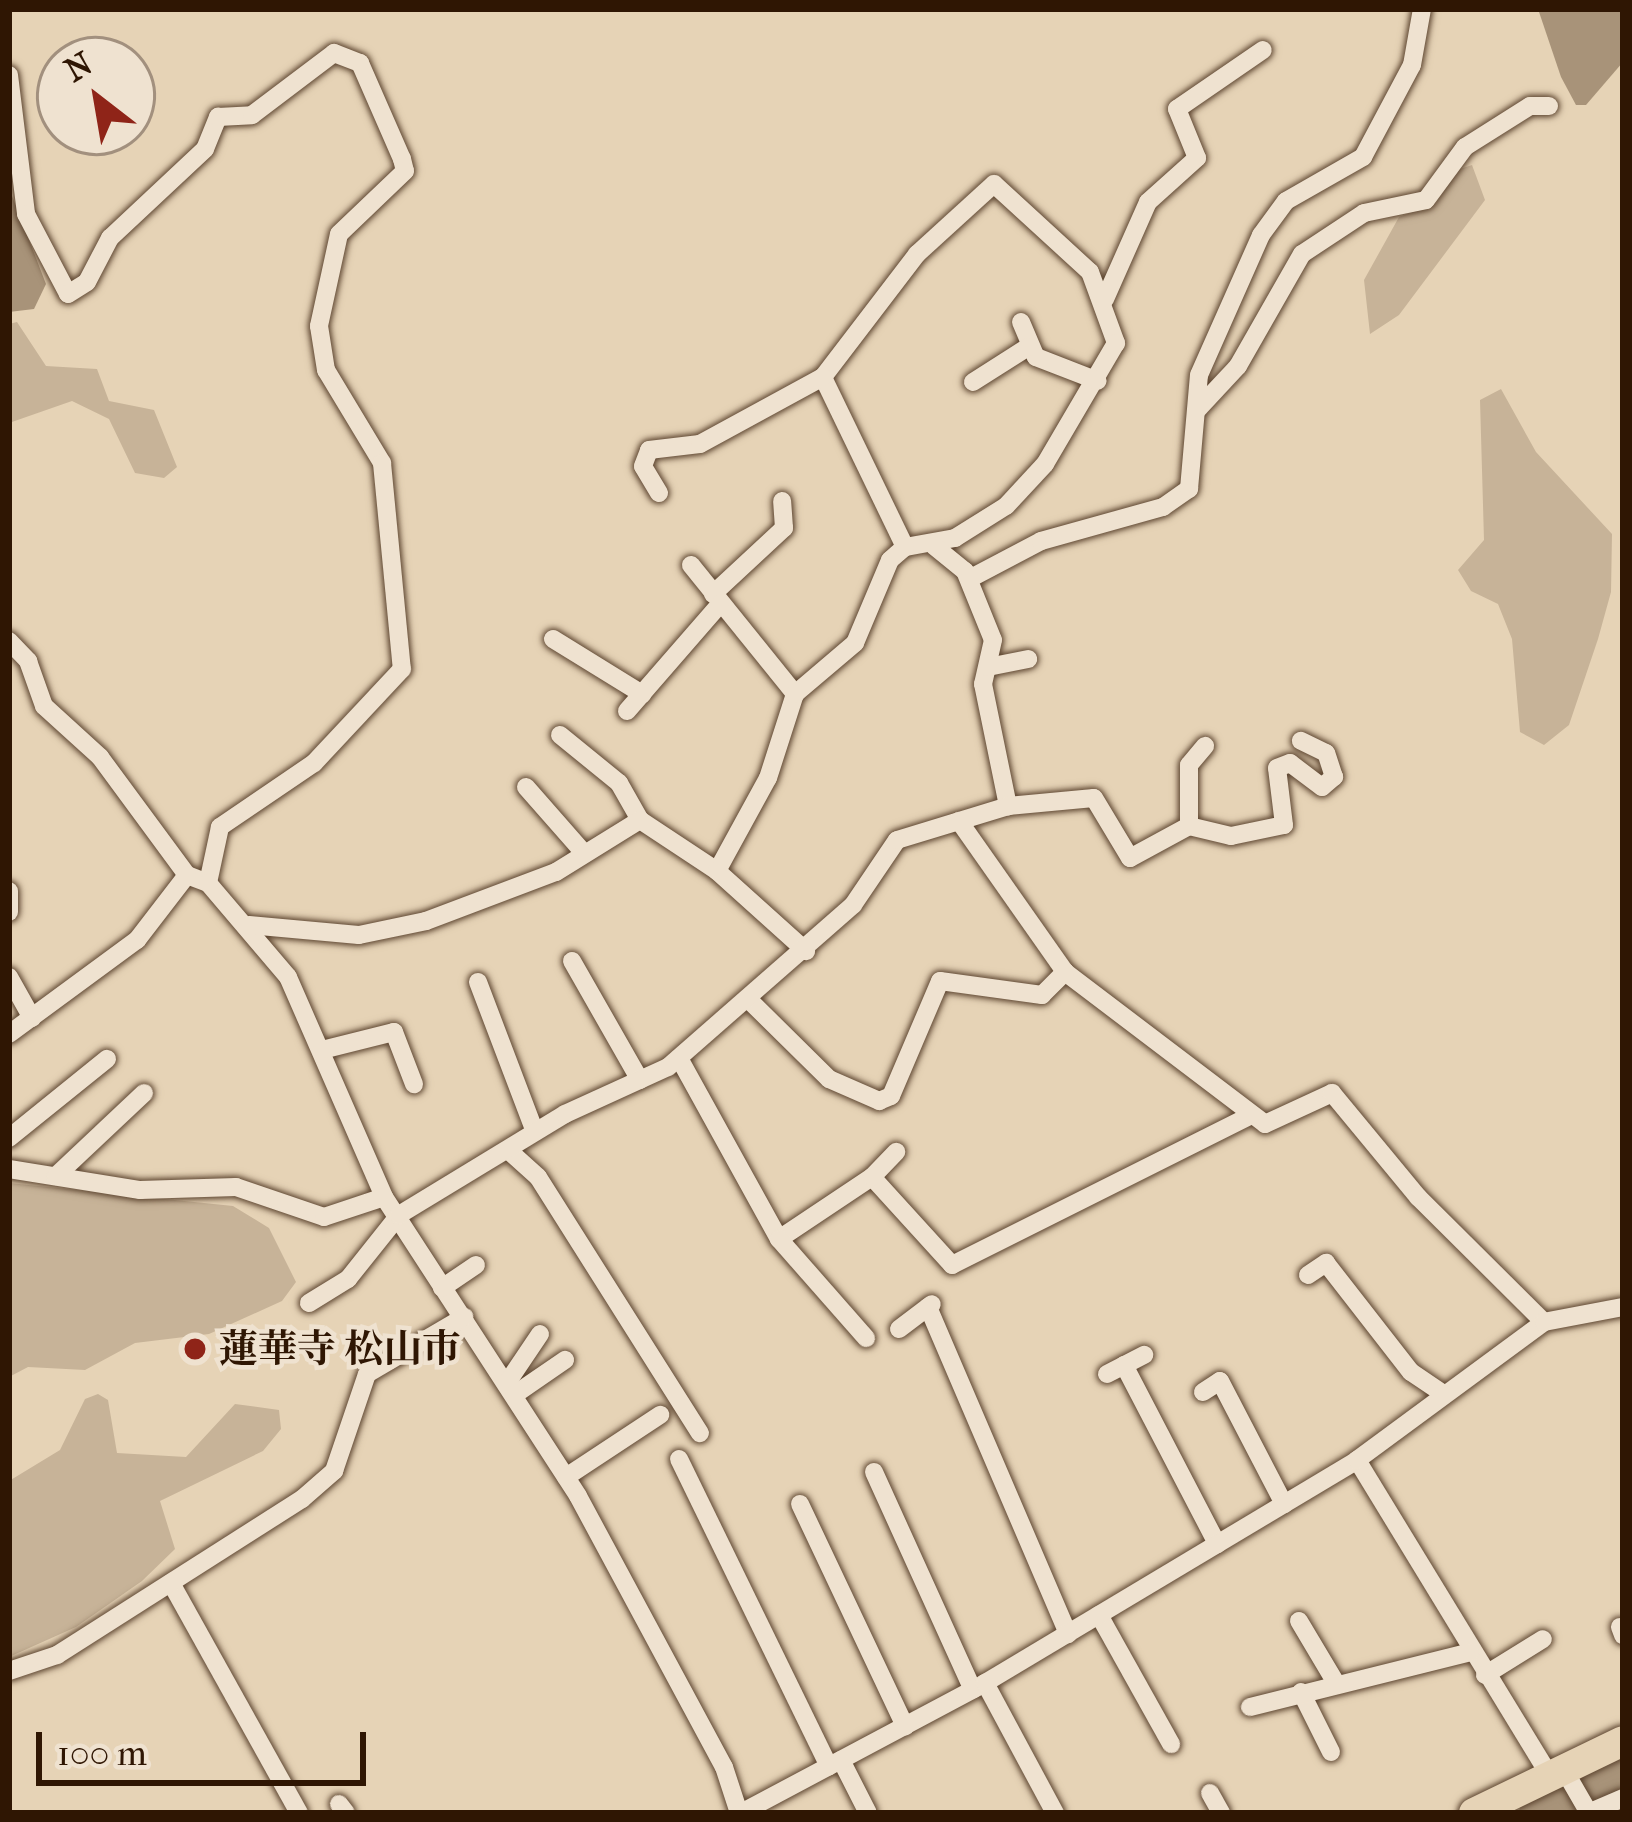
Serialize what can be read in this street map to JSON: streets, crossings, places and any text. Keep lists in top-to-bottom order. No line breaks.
{"places":["蓮華寺 松山市"],"scale_bar":"100 m","north":"top left"}
